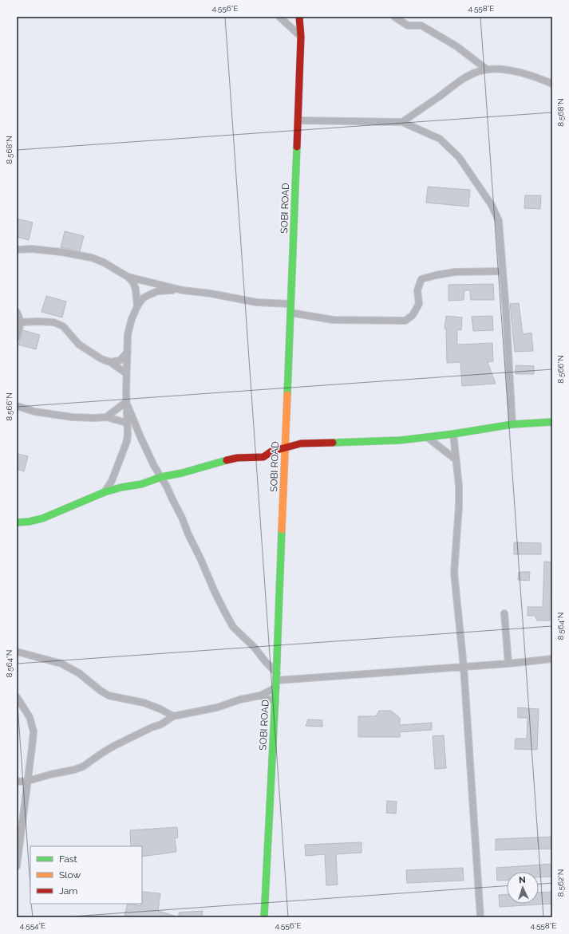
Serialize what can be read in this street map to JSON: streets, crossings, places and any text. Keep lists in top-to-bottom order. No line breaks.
{"streets":{"main road":["SOBI ROAD"]},"legend":["Fast","Slow","Jam"],"north":"top","coordinates":["4.556°E","4.558°E","8.568°N","8.566°N","8.564°N","8.562°N","4.554°E"]}
